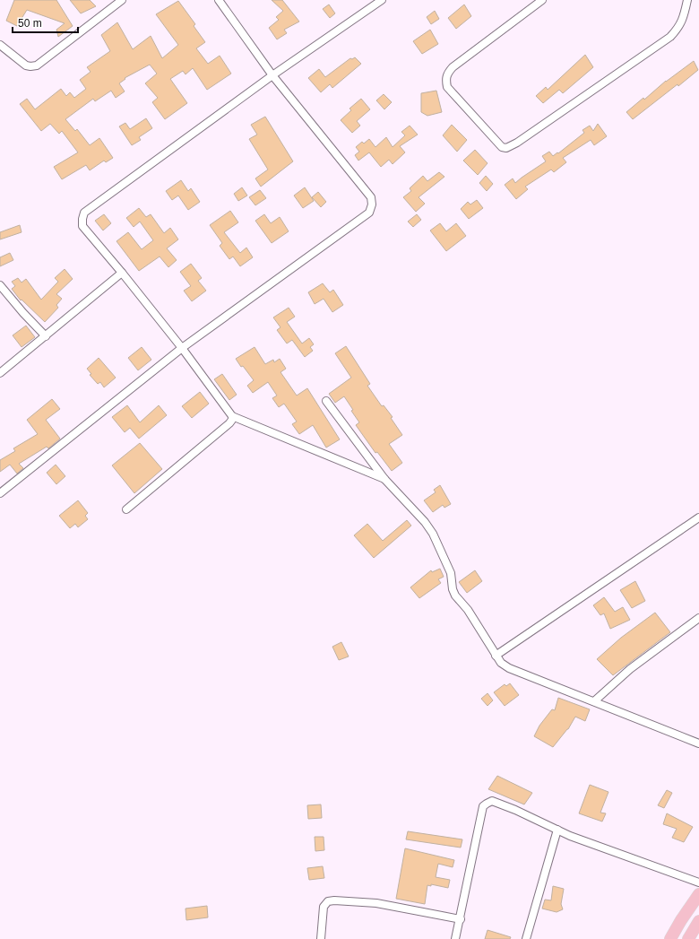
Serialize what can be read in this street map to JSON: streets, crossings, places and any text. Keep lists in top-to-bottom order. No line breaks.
{"scale_bar":"50 m"}
